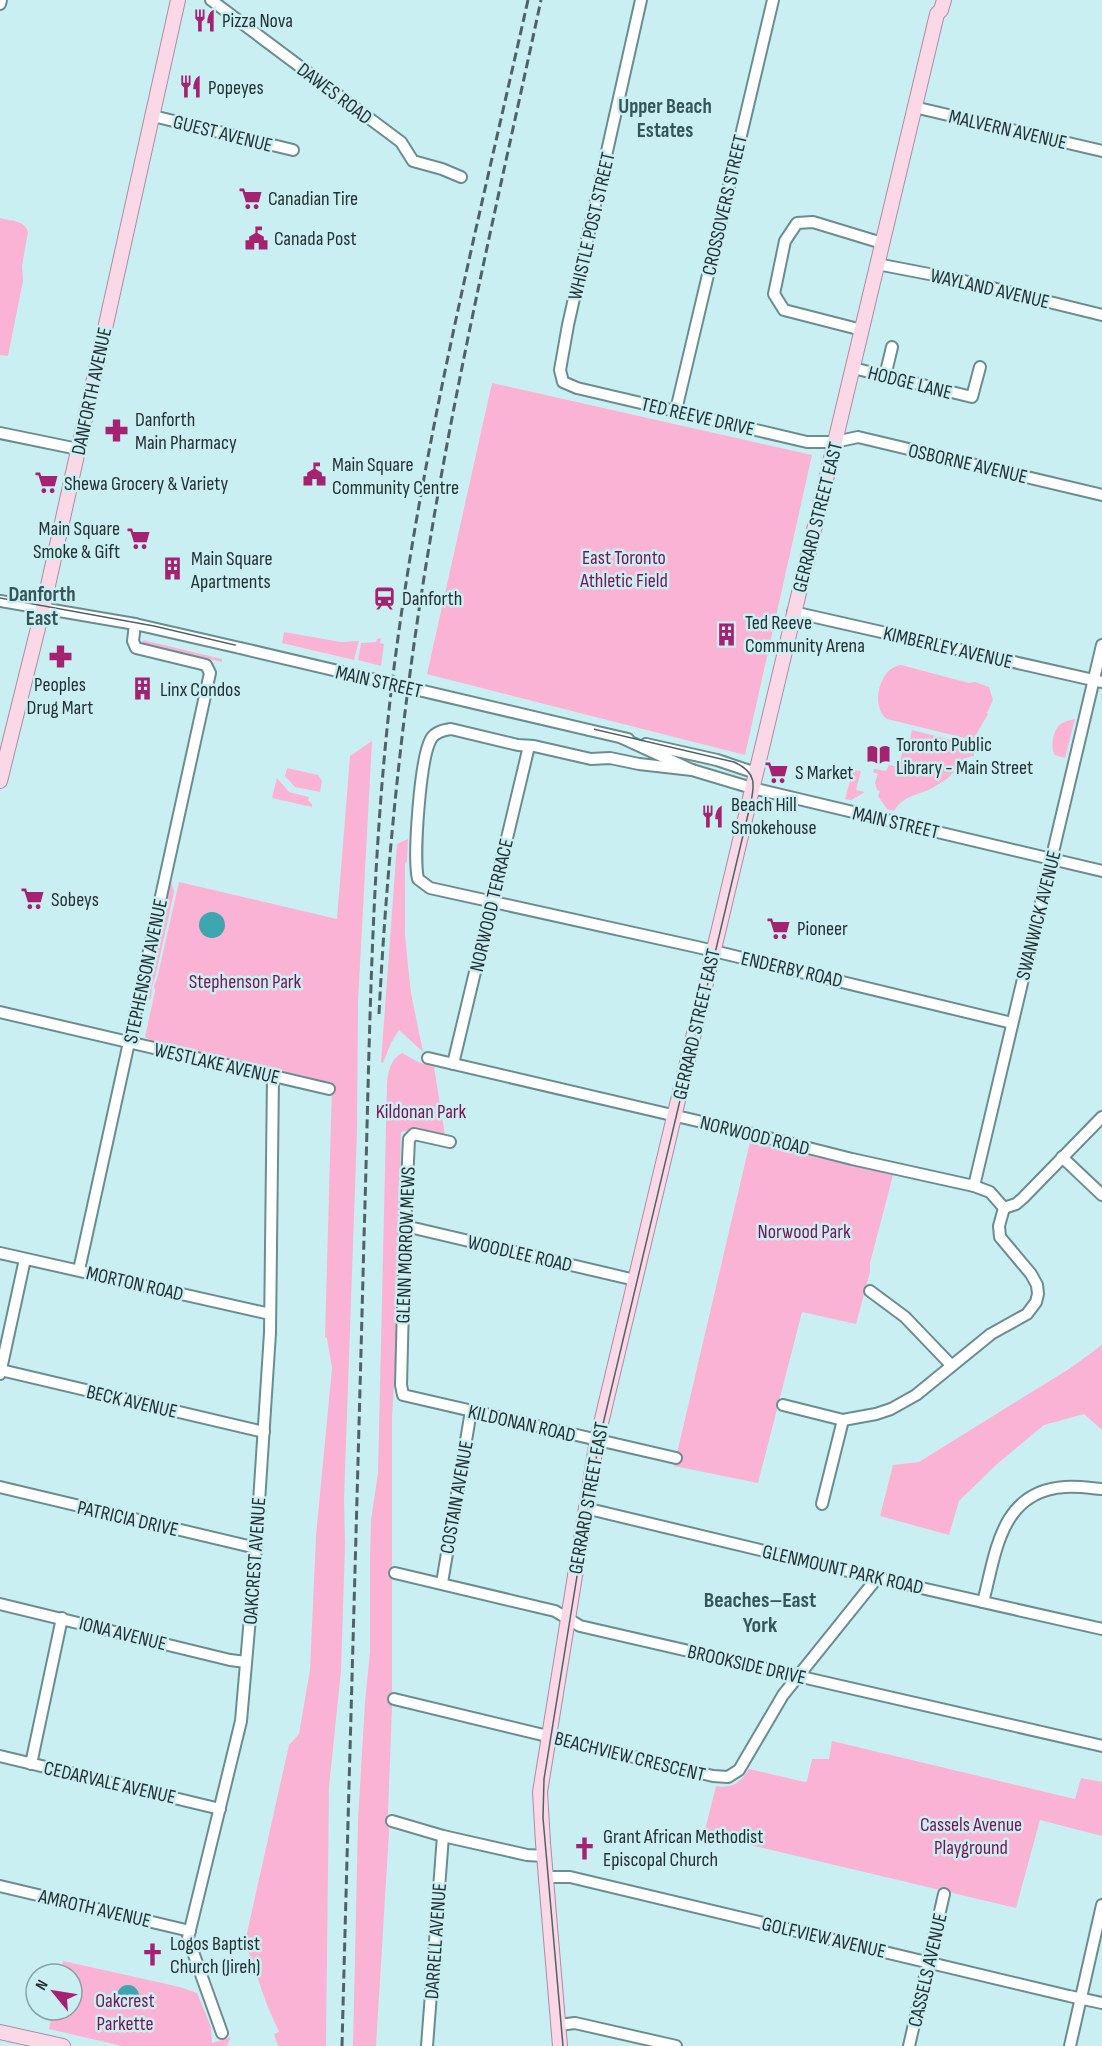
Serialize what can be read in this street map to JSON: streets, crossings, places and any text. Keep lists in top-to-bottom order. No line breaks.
{"streets":{"main road":["DANFORTH AVENUE","GERRARD STREET EAST"],"street":["DAWES ROAD","MALVERN AVENUE","GUEST AVENUE","CROSSOVERS STREET","WHISTLE POST STREET","WAYLAND AVENUE","HODGE LANE","TED REEVE DRIVE","OSBORNE AVENUE","KIMBERLEY AVENUE","MAIN STREET","NORWOOD TERRACE","SWANWICK AVENUE","ENDERBY ROAD","STEPHENSON AVENUE","WESTLAKE AVENUE","NORWOOD ROAD","GLENN MORROW MEWS","WOODLEE ROAD","MORTON ROAD","BECK AVENUE","KILDONAN ROAD","COSTAIN AVENUE","PATRICIA DRIVE","OAKCREST AVENUE","GLENMOUNT PARK ROAD","IONA AVENUE","BROOKSIDE DRIVE","BEACHVIEW CRESCENT","CEDARVALE AVENUE","AMROTH AVENUE","GOLFVIEW AVENUE","DARRELL AVENUE","CASSELS AVENUE"]},"crossings":[["MALVERN AVENUE","GERRARD STREET EAST"],["GUEST AVENUE","DANFORTH AVENUE"],["CROSSOVERS STREET","TED REEVE DRIVE"],["WHISTLE POST STREET","TED REEVE DRIVE"],["WAYLAND AVENUE","GERRARD STREET EAST"],["HODGE LANE","GERRARD STREET EAST"],["DANFORTH AVENUE","MAIN STREET"],["TED REEVE DRIVE","OSBORNE AVENUE"],["TED REEVE DRIVE","GERRARD STREET EAST"],["OSBORNE AVENUE","GERRARD STREET EAST"],["GERRARD STREET EAST","KIMBERLEY AVENUE"],["GERRARD STREET EAST","MAIN STREET"],["GERRARD STREET EAST","ENDERBY ROAD"],["GERRARD STREET EAST","NORWOOD ROAD"],["GERRARD STREET EAST","WOODLEE ROAD"],["GERRARD STREET EAST","KILDONAN ROAD"],["GERRARD STREET EAST","GLENMOUNT PARK ROAD"],["GERRARD STREET EAST","BROOKSIDE DRIVE"],["GERRARD STREET EAST","BEACHVIEW CRESCENT"],["GERRARD STREET EAST","GOLFVIEW AVENUE"],["KIMBERLEY AVENUE","SWANWICK AVENUE"],["MAIN STREET","NORWOOD TERRACE"],["MAIN STREET","SWANWICK AVENUE"],["MAIN STREET","ENDERBY ROAD"],["MAIN STREET","STEPHENSON AVENUE"],["NORWOOD TERRACE","ENDERBY ROAD"],["NORWOOD TERRACE","NORWOOD ROAD"],["SWANWICK AVENUE","ENDERBY ROAD"],["SWANWICK AVENUE","NORWOOD ROAD"],["STEPHENSON AVENUE","WESTLAKE AVENUE"],["STEPHENSON AVENUE","MORTON ROAD"],["WESTLAKE AVENUE","OAKCREST AVENUE"],["GLENN MORROW MEWS","WOODLEE ROAD"],["GLENN MORROW MEWS","KILDONAN ROAD"],["MORTON ROAD","OAKCREST AVENUE"],["BECK AVENUE","OAKCREST AVENUE"],["KILDONAN ROAD","COSTAIN AVENUE"],["COSTAIN AVENUE","BROOKSIDE DRIVE"],["PATRICIA DRIVE","OAKCREST AVENUE"],["OAKCREST AVENUE","IONA AVENUE"],["OAKCREST AVENUE","CEDARVALE AVENUE"],["OAKCREST AVENUE","AMROTH AVENUE"],["GLENMOUNT PARK ROAD","BEACHVIEW CRESCENT"],["BROOKSIDE DRIVE","BEACHVIEW CRESCENT"],["GOLFVIEW AVENUE","CASSELS AVENUE"]],"districts":["Upper Beach Estates","Danforth East","Beaches–East York"],"parks":["East Toronto Athletic Field","Stephenson Park","Kildonan Park","Norwood Park","Cassels Avenue Playground","Oakcrest Parkette"],"places":{"restaurant":["Pizza Nova","Popeyes","Beach Hill Smokehouse"],"supermarket":["Canadian Tire","Shewa Grocery & Variety","Main Square Smoke & Gift","S Market","Sobeys","Pioneer"],"public building":["Canada Post","Main Square Community Centre"],"pharmacy":["Danforth Main Pharmacy","Peoples Drug Mart"],"building":["Main Square Apartments","Ted Reeve Community Arena","Linx Condos"],"station":["Danforth"],"library":["Toronto Public Library - Main Street"],"church":["Grant African Methodist Episcopal Church","Logos Baptist Church (Jireh)"]},"north":"top left"}
